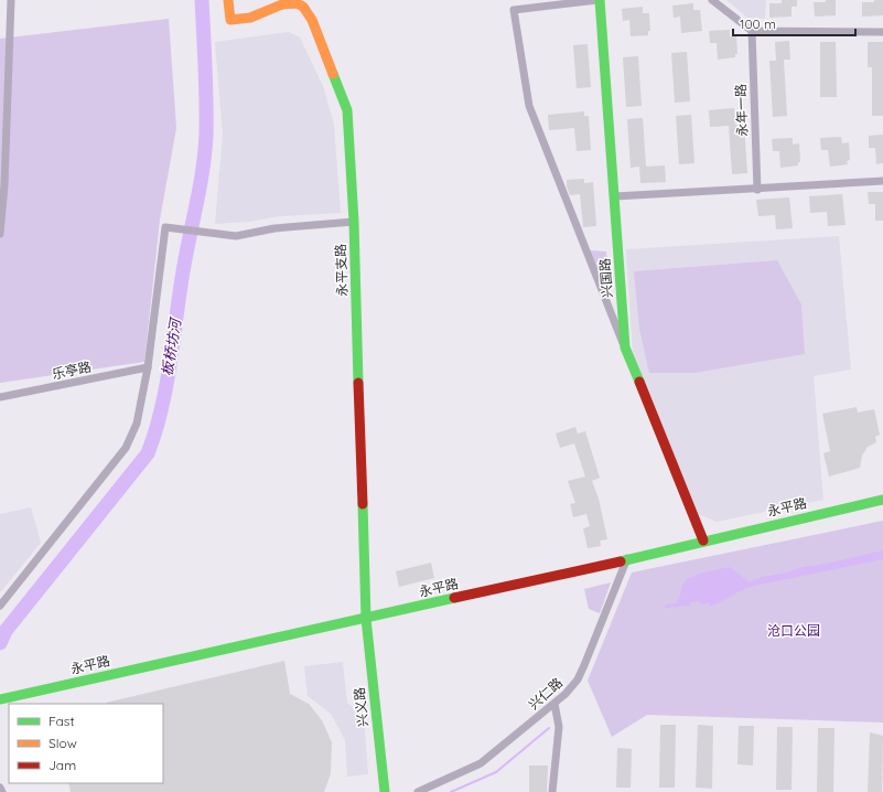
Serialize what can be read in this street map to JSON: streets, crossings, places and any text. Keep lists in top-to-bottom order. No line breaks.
{"streets":{"street":["永年一路","永平支路","兴国路","乐亭路","永平路","兴仁路","兴义路"]},"crossings":[["永平支路","永平路"],["永平支路","兴义路"],["兴国路","永平路"],["永平路","兴仁路"],["永平路","兴义路"]],"water":["板桥坊河"],"parks":["沧口公园"],"legend":["Fast","Slow","Jam"],"scale_bar":"100 m"}
